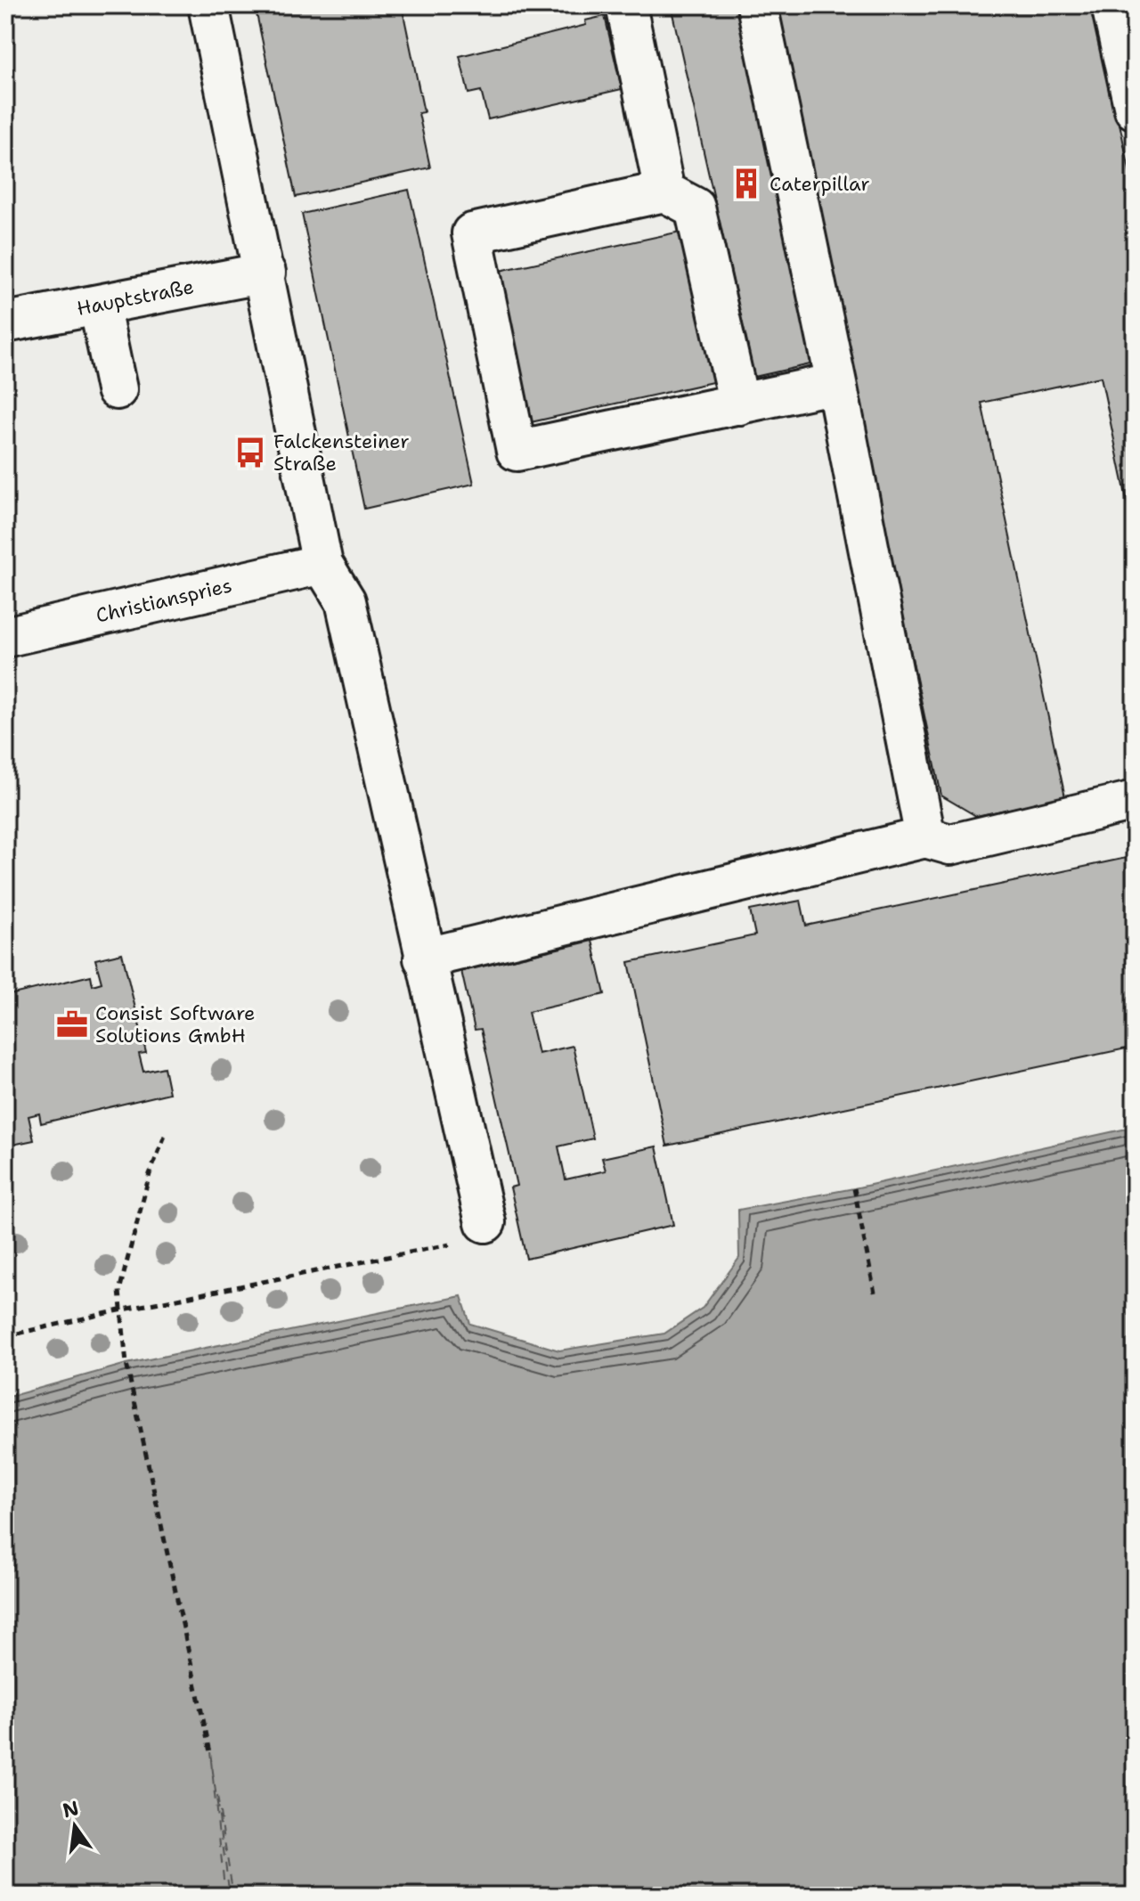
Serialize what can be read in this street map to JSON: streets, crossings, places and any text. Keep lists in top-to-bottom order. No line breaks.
{"streets":{"street":["Hauptstraße","Christianspries"]},"places":{"building":["Caterpillar"],"bus stop":["Falckensteiner Straße"],"office":["Consist Software Solutions GmbH"]},"north":"top"}
